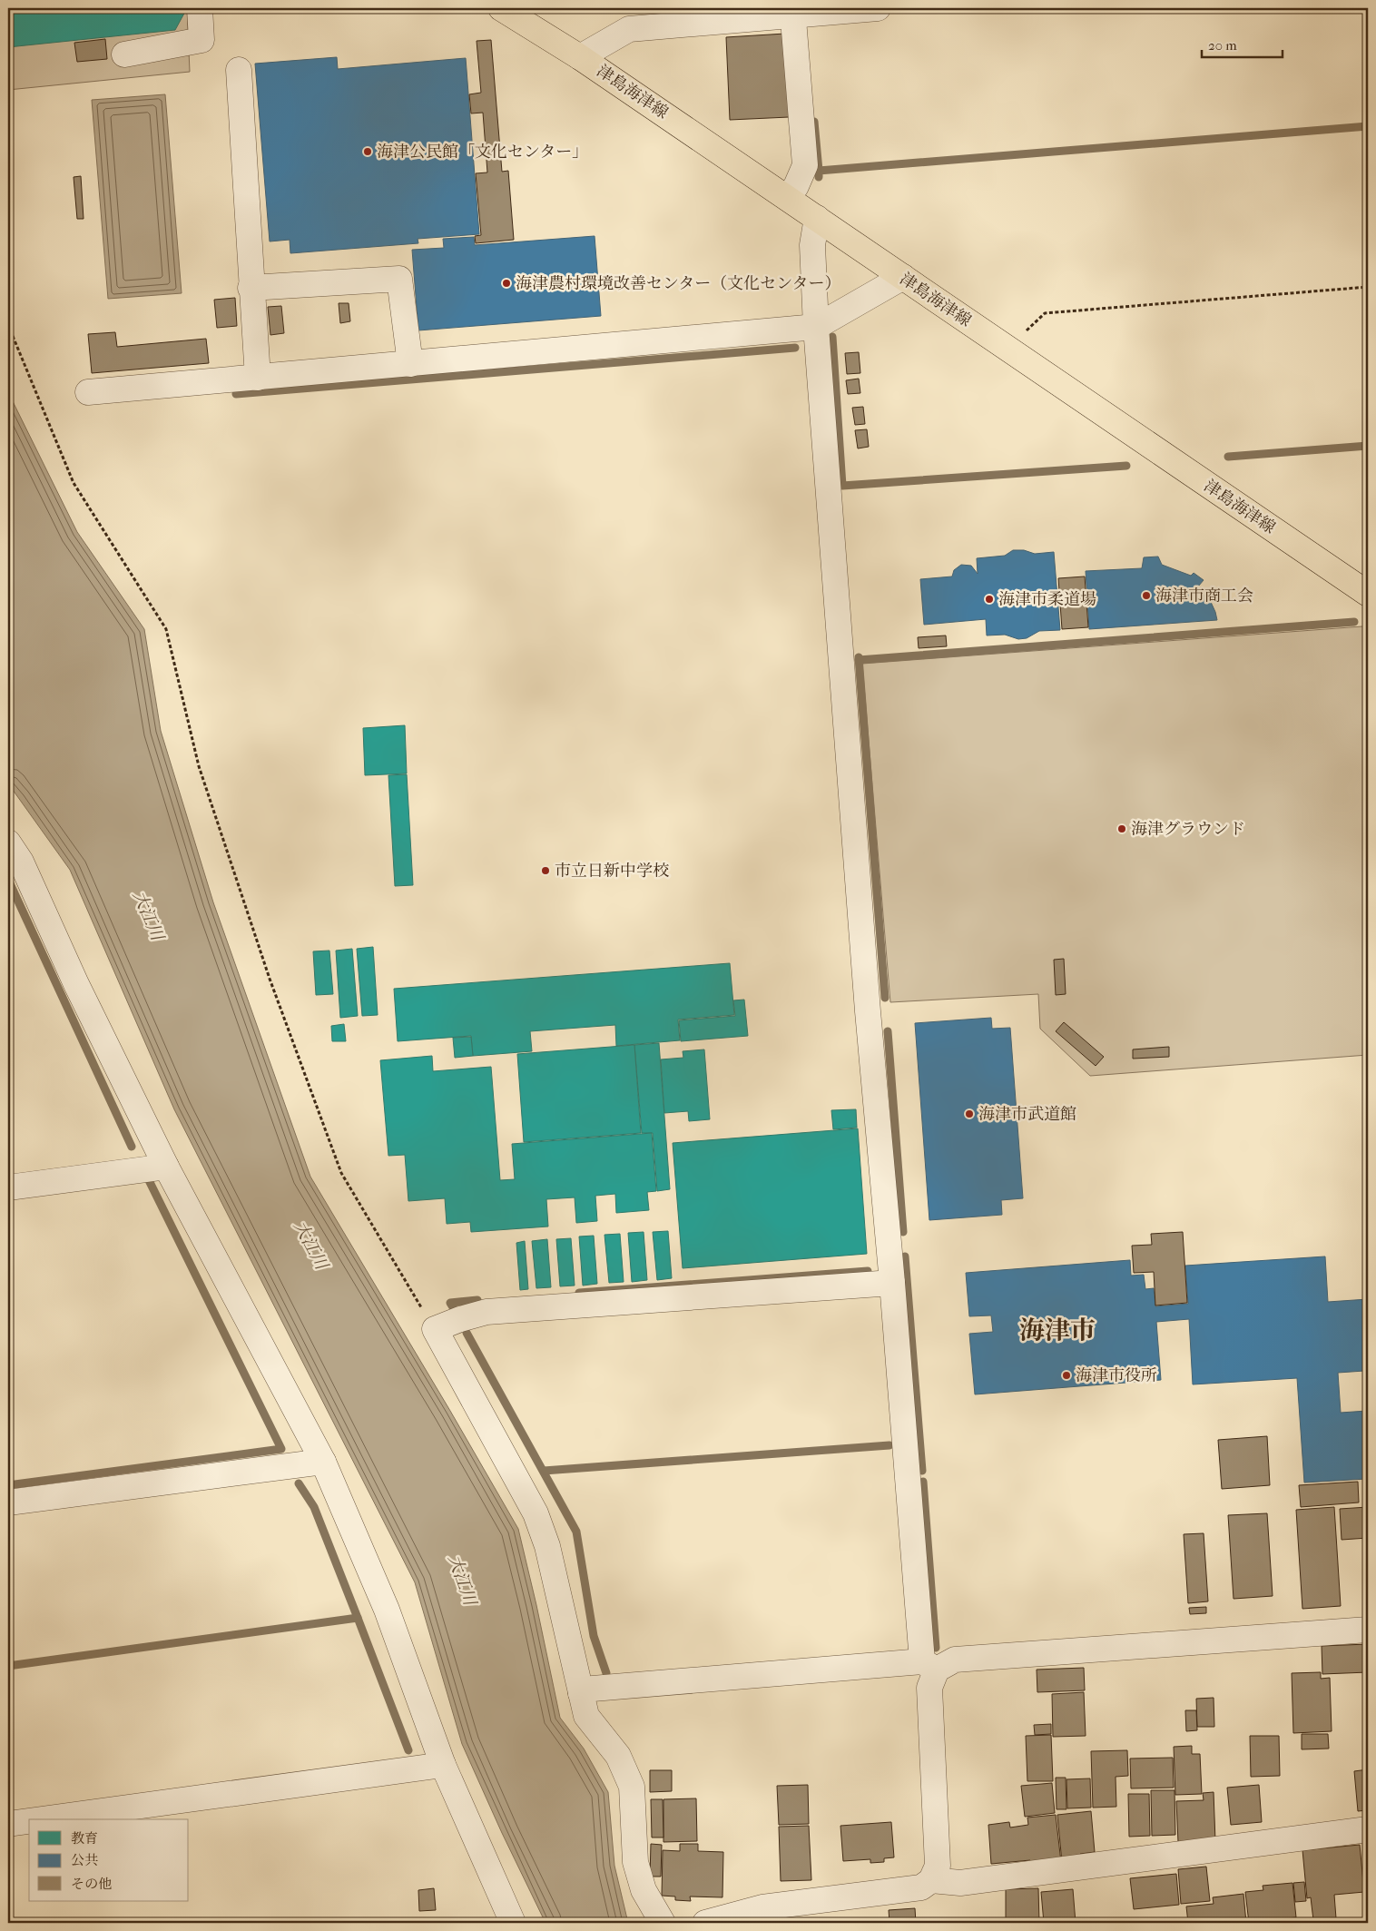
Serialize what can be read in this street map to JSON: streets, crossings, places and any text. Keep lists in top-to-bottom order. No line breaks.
{"streets":{"main road":["津島海津線"]},"districts":["海津市"],"water":["大江川"],"places":["海津公民館「文化センター」","海津農村環境改善センター（文化センター）","海津市商工会","海津市柔道場","海津グラウンド","市立日新中学校","海津市武道館","海津市役所"],"legend":["教育","公共","その他"],"scale_bar":"20 m"}
